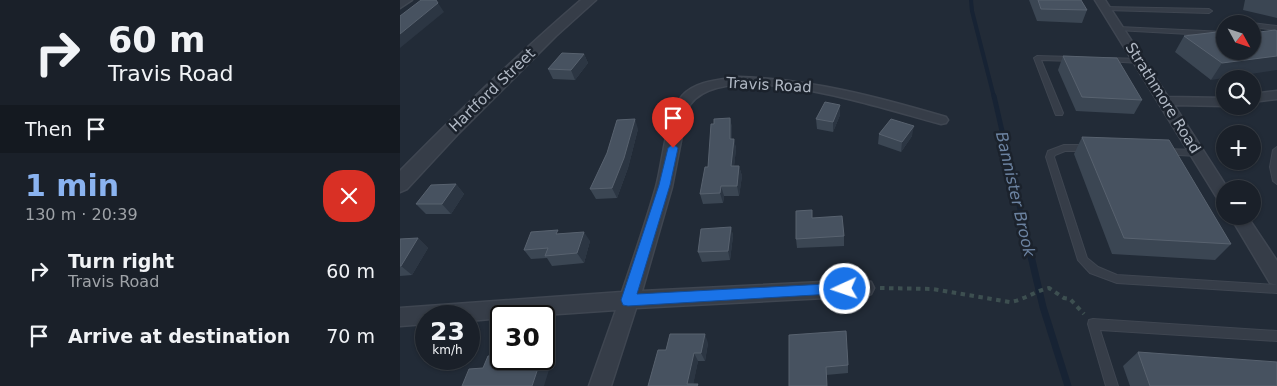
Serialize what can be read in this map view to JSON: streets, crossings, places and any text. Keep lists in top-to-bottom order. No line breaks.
{"streets":{"street":["Travis Road","Hartford Street","Strathmore Road"]},"water":["Bannister Brook"],"north":"bottom right","page":{"turn":["60 m","Travis Road"],"map_buttons":["+","−"],"then":"Then","heading":["1 min","130 m · 20:39"],"list":[{"name":"Turn right","note":"Travis Road","value":"60 m"},{"name":"Arrive at destination","value":"70 m"}],"speed":"23 km/h","limit":"30"}}
